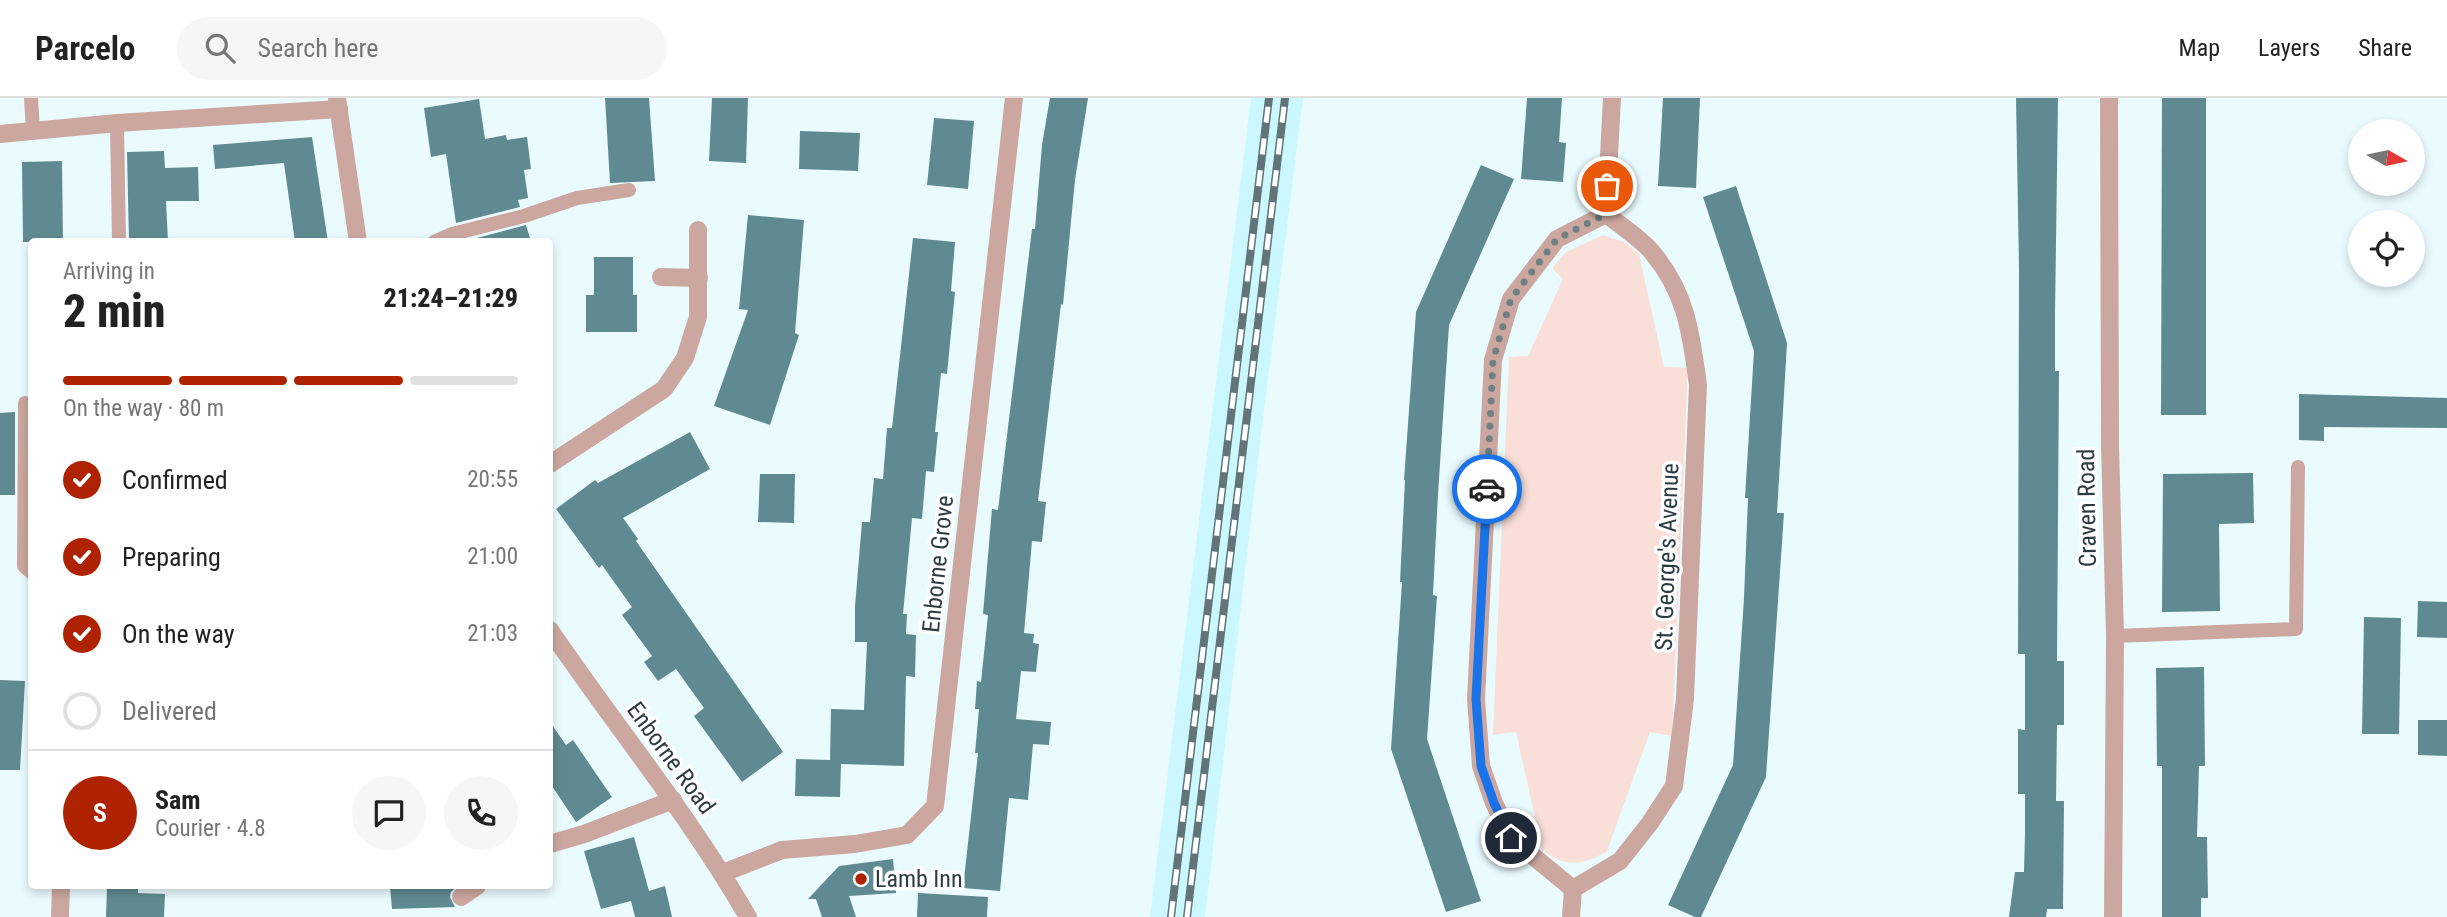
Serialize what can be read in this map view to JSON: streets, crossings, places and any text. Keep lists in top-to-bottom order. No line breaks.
{"streets":{"street":["Craven Road","St. George's Avenue","Enborne Grove","Enborne Road"]},"crossings":[["Enborne Grove","Enborne Road"]],"places":["Lamb Inn"],"north":"right","page":{"header":"Parcelo","search":"Search here","nav":["Map","Layers","Share"],"heading":["2 min","Arriving in","21:24–21:29"],"panel":["Sam","Courier · 4.8"],"bar":"On the way · 80 m","list":[["Confirmed","20:55"],["Preparing","21:00"],["On the way","21:03"],"Delivered"],"round":"S"}}
